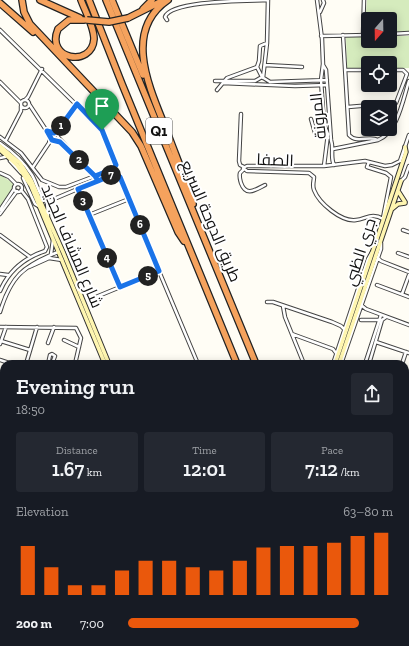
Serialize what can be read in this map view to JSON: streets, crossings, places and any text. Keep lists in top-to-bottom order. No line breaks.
{"streets":{"highway":["Q1","طريق الدوحة السريع"],"street":["المرونة","الصفا","شارع المشاف الجديد","جري الظبي"]},"crossings":[["المرونة","الصفا"],["الصفا","جري الظبي"]],"north":"bottom","page":{"pins":["1","2","7","3","6","4","5"],"heading":["Evening run","18:50"],"stats":[["Distance","1.67 km"],["Time","12:01"],["Pace","7:12 /km"]],"chart":["Elevation","63–80 m"],"list":[{"name":"200 m","note":"7:00"}]}}
